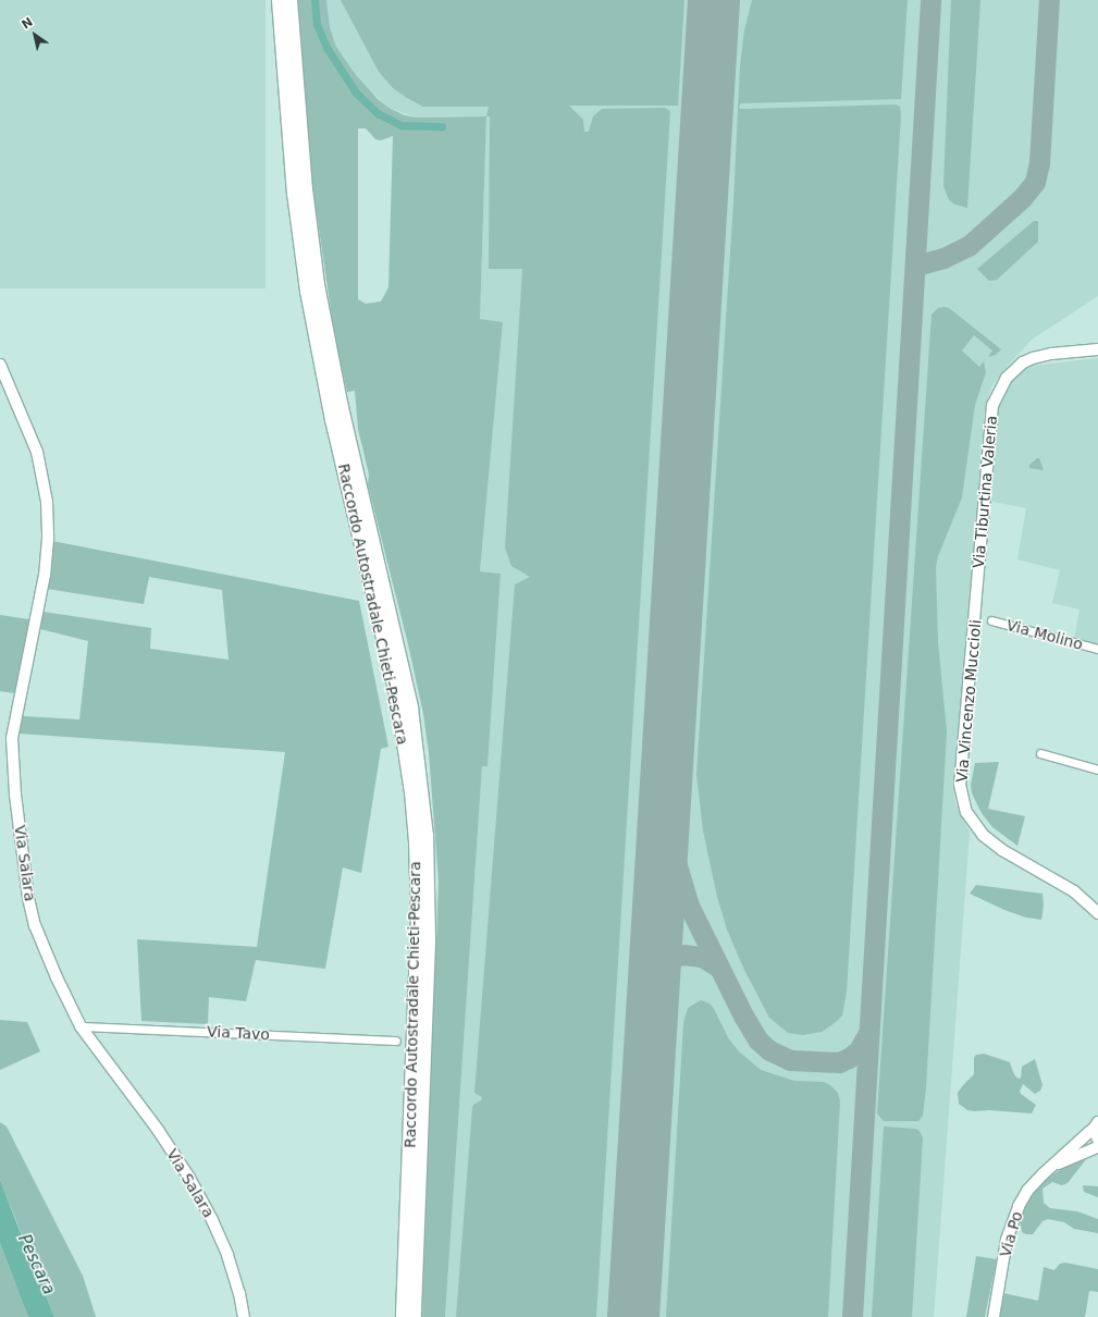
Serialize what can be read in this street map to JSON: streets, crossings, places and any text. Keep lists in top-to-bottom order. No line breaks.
{"streets":{"highway":["Raccordo Autostradale Chieti-Pescara"],"street":["Via Tiburtina Valeria","Via Molino","Via Vincenzo Muccioli","Via Salara","Via Tavo","Via Po"]},"crossings":[["Via Tiburtina Valeria","Via Vincenzo Muccioli"],["Via Salara","Via Tavo"]],"water":["Pescara"],"north":"top left"}
